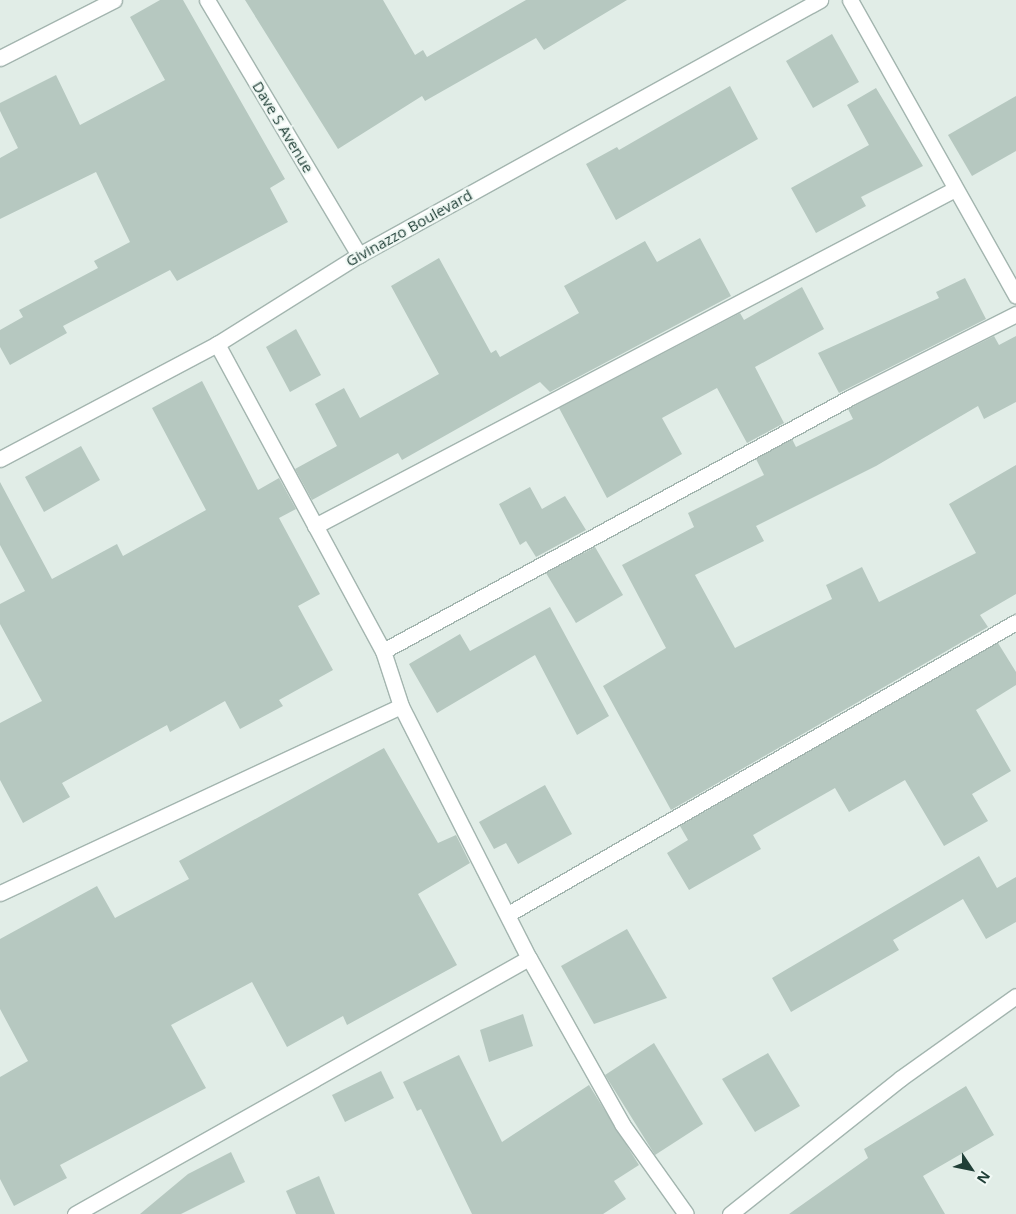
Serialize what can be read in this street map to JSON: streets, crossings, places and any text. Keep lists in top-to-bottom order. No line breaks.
{"streets":{"street":["Dave S Avenue","Givinazzo Boulevard"]},"crossings":[["Dave S Avenue","Givinazzo Boulevard"]],"north":"bottom right"}
